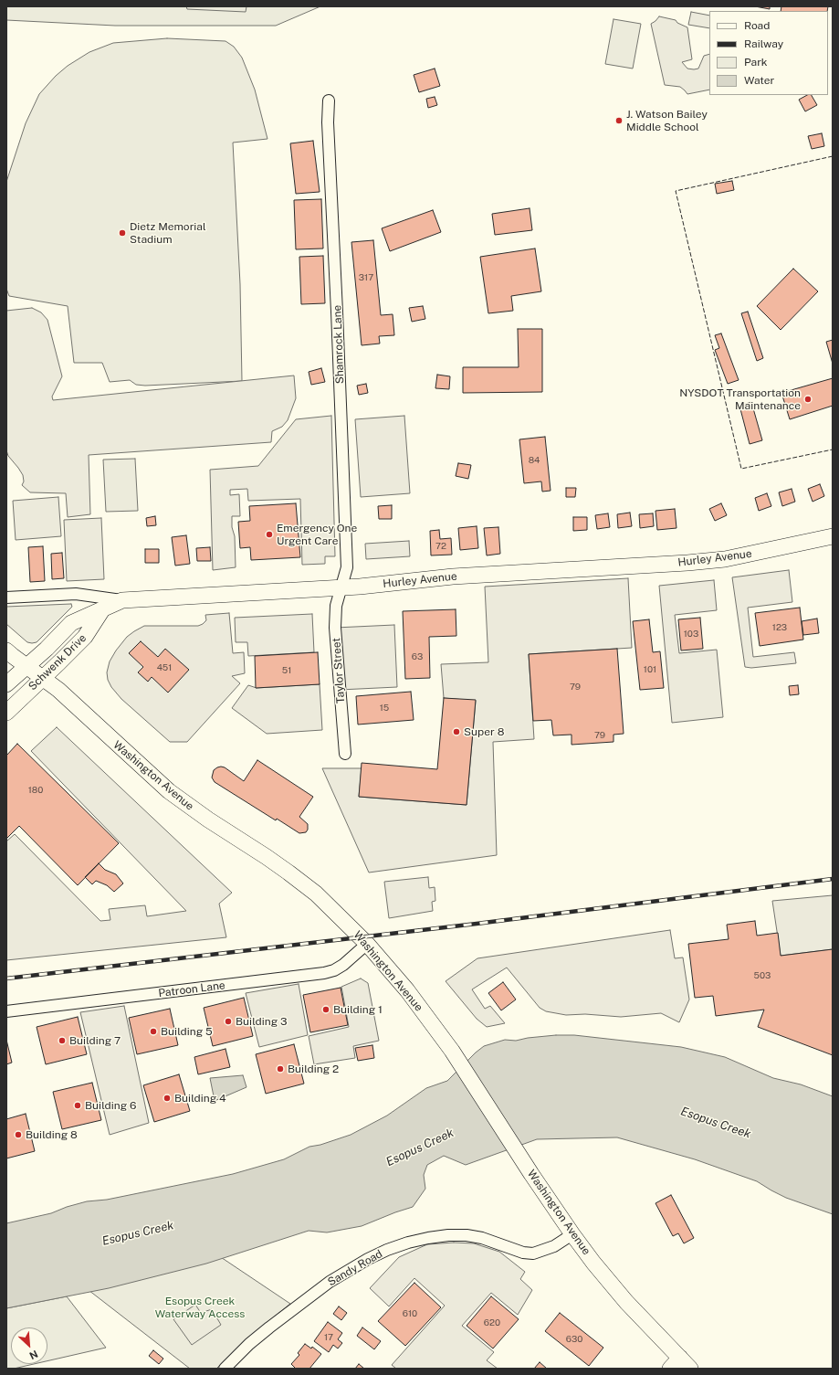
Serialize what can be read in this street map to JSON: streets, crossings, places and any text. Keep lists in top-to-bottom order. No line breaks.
{"streets":{"street":["Shamrock Lane","Hurley Avenue","Schwenk Drive","Taylor Street","Washington Avenue","Patroon Lane","Sandy Road"]},"crossings":[["Shamrock Lane","Hurley Avenue"],["Shamrock Lane","Taylor Street"],["Hurley Avenue","Schwenk Drive"],["Hurley Avenue","Taylor Street"],["Schwenk Drive","Washington Avenue"],["Washington Avenue","Patroon Lane"],["Washington Avenue","Sandy Road"]],"water":["Esopus Creek"],"parks":["Esopus Creek Waterway Access"],"places":["J. Watson Bailey Middle School","Dietz Memorial Stadium","NYSDOT Transportation Maintenance","Emergency One Urgent Care","Super 8","Building 1","Building 3","Building 5","Building 7","Building 2","Building 4","Building 6","Building 8"],"house_numbers":["317","84","72","123","103","63","451","101","51","79","15","79","180","503","610","620","17","630"],"legend":["Road","Railway","Park","Water"],"north":"bottom right"}
